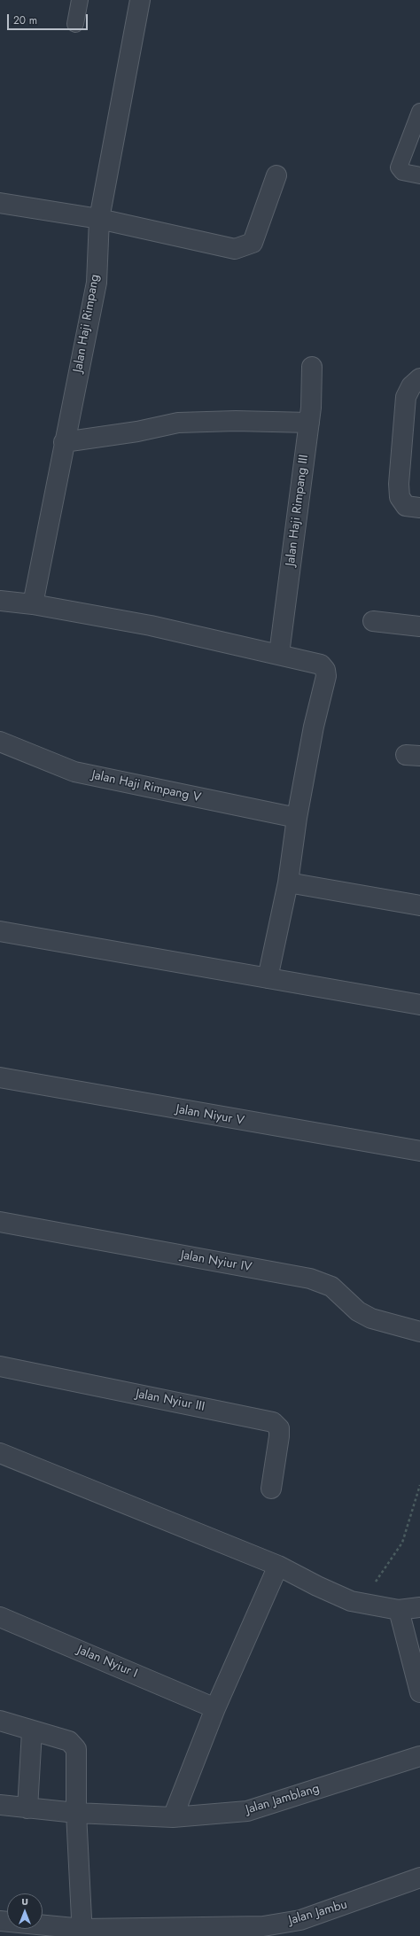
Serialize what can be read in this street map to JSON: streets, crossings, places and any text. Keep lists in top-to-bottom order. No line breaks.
{"streets":{"street":["Jalan Haji Rimpang","Jalan Haji Rimpang III","Jalan Haji Rimpang V","Jalan Niyur V","Jalan Nyiur IV","Jalan Nyiur III","Jalan Nyiur I","Jalan Jamblang","Jalan Jambu"]},"scale_bar":"20 m","north":"top"}
